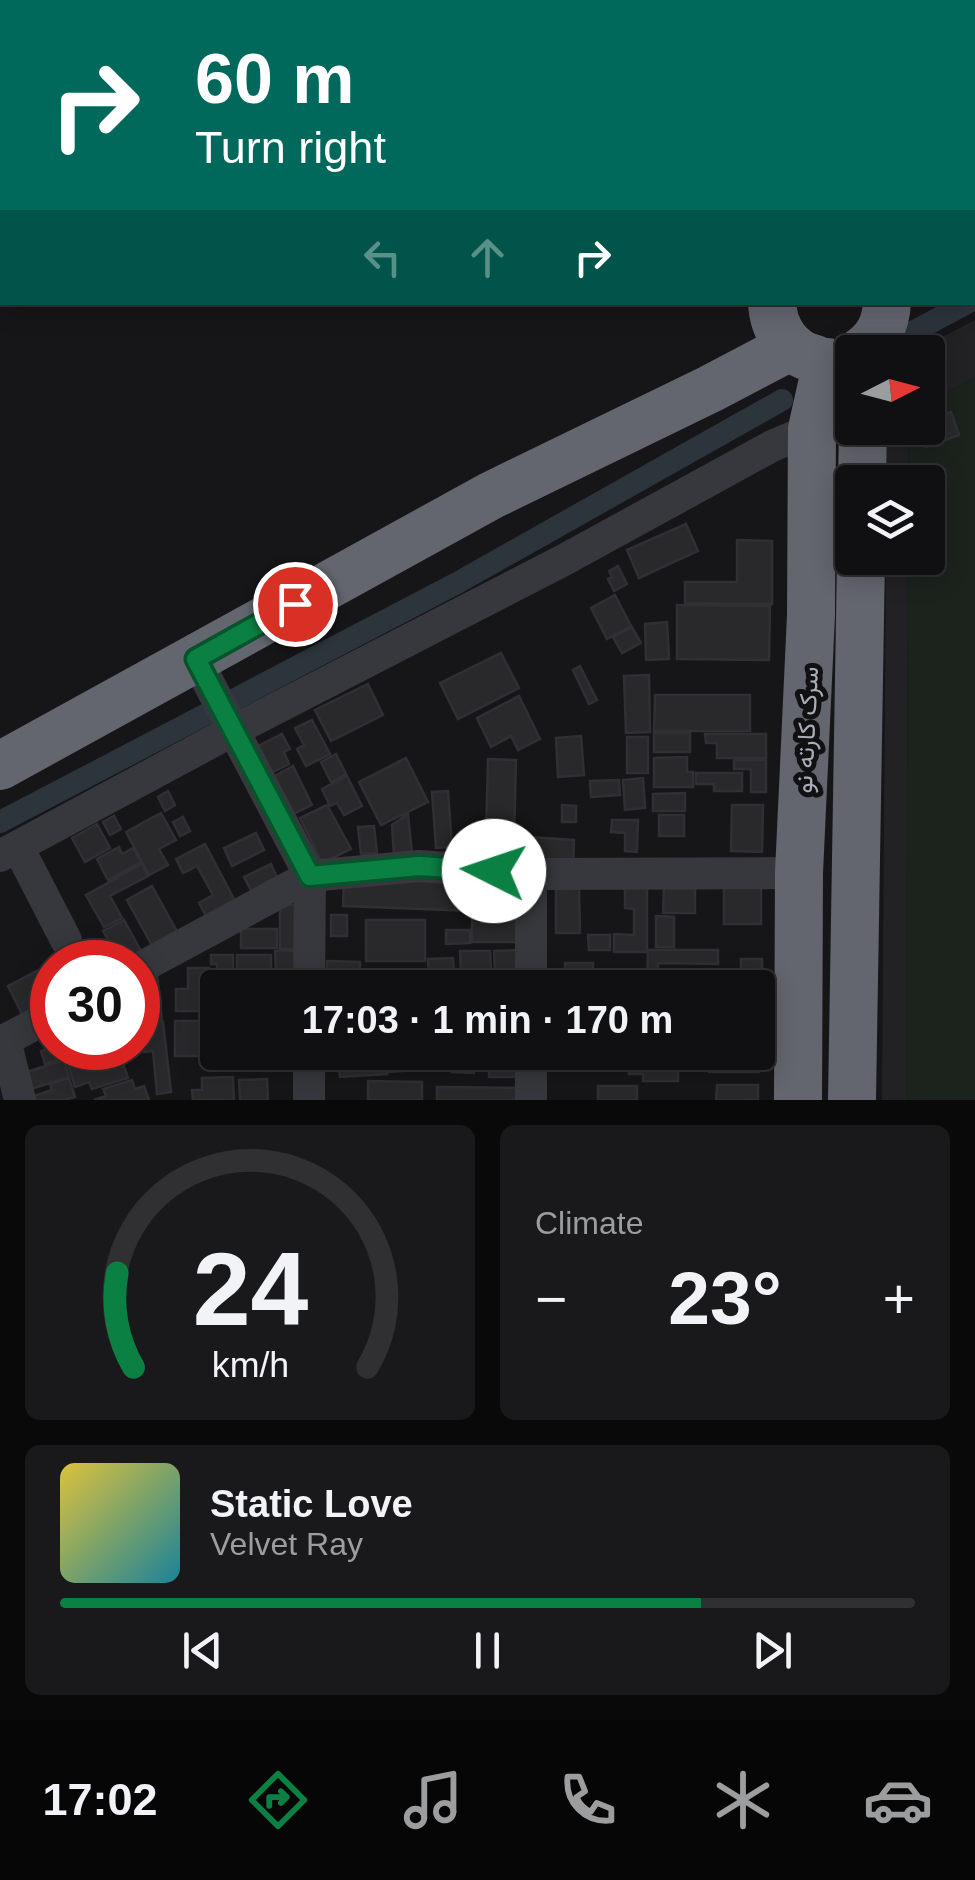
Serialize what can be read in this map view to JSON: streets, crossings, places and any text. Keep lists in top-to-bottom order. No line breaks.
{"streets":{"highway":["سرک کارته نو"]},"north":"right","page":{"turn":["60 m","Turn right"],"limit":"30","trip":"17:03 · 1 min · 170 m","tile":"Climate","heat":["−","23°","+"],"song":["Static Love","Velvet Ray"],"tabs":"17:02","gauge":["24","km/h"]}}
